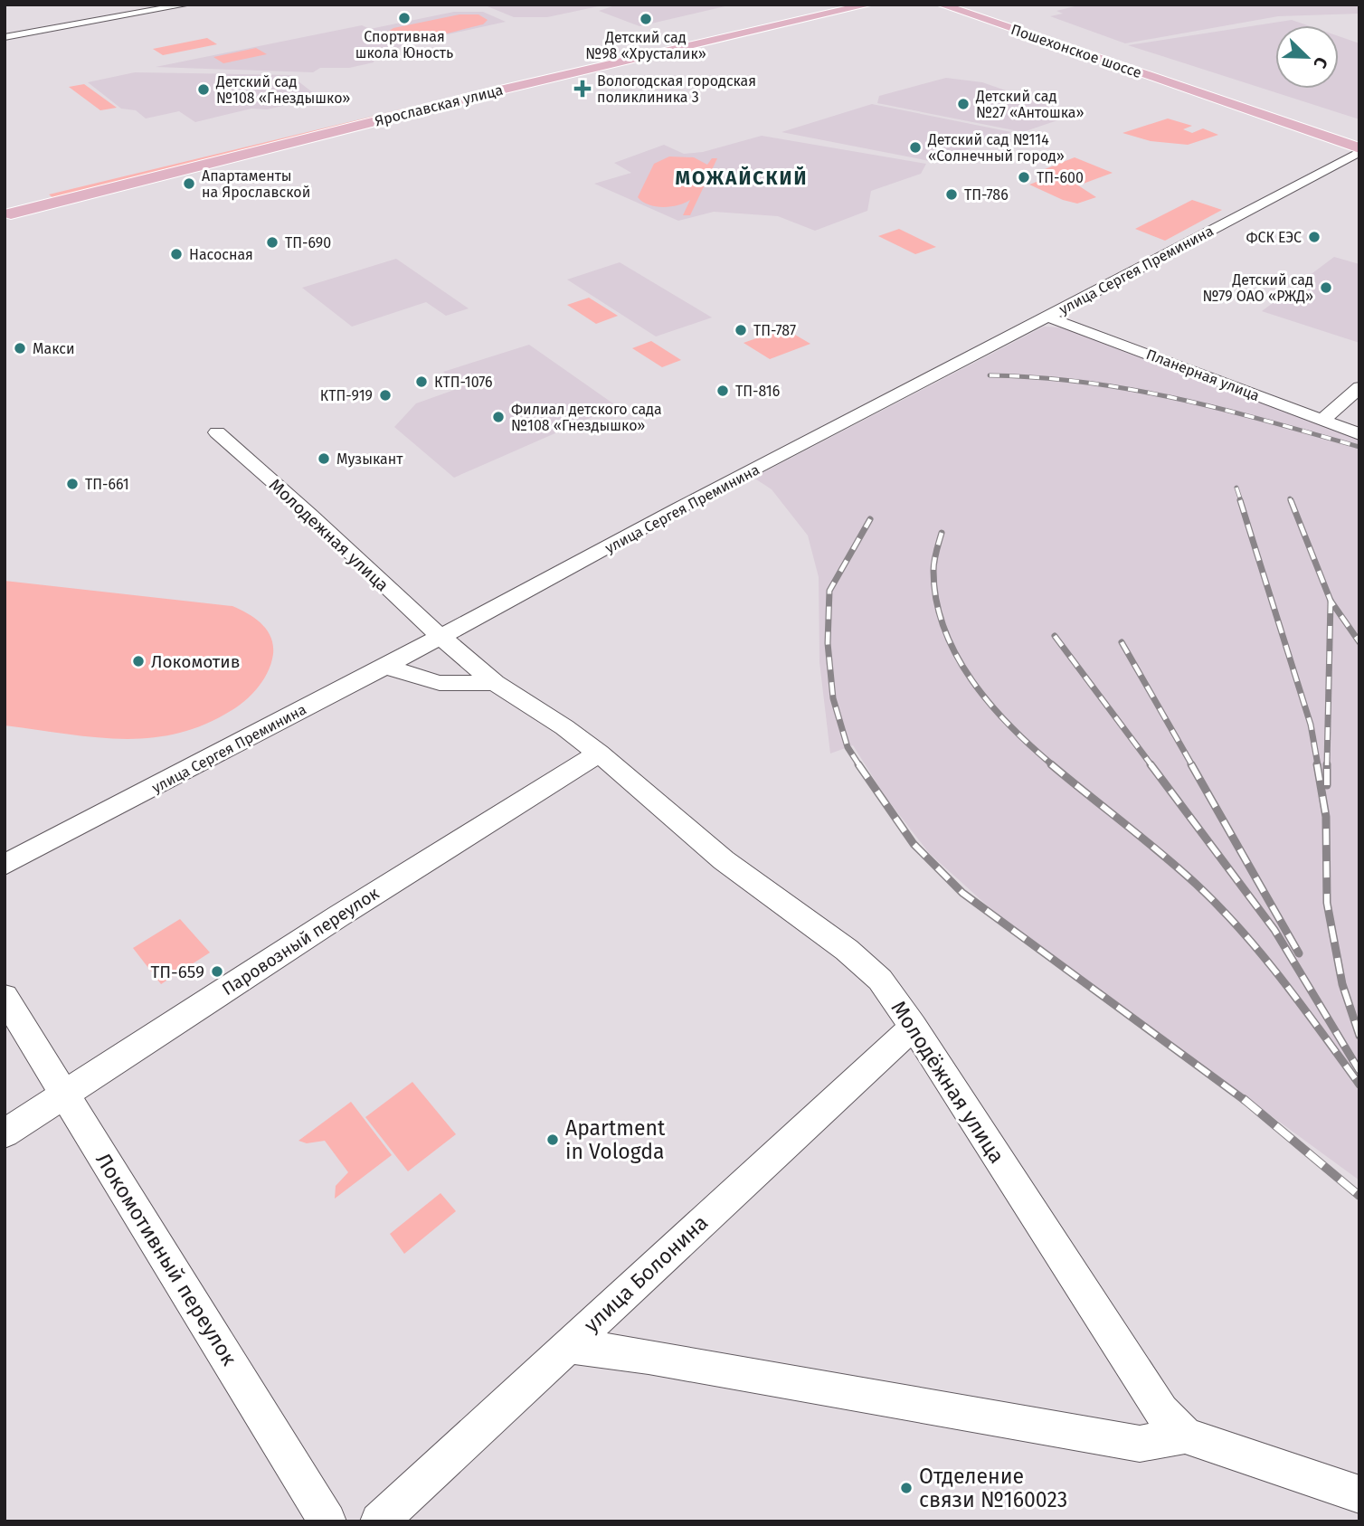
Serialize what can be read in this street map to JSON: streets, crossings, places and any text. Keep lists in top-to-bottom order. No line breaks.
{"streets":{"main road":["Пошехонское шоссе","Ярославская улица"],"street":["улица Сергея Преминина","Планерная улица","Молодежная улица","Паровозный переулок","Молодёжная улица","Локомотивный переулок","улица Болонина"]},"crossings":[["Пошехонское шоссе","улица Сергея Преминина"],["улица Сергея Преминина","Планерная улица"],["улица Сергея Преминина","Молодежная улица"],["улица Сергея Преминина","Молодёжная улица"],["Молодежная улица","Молодёжная улица"],["Паровозный переулок","Молодёжная улица"],["Паровозный переулок","Локомотивный переулок"],["Молодёжная улица","улица Болонина"]],"districts":["МОЖАЙСКИЙ"],"places":{"other":["Спортивная школа Юность","Детский сад №98 «Хрусталик»","Детский сад №108 «Гнездышко»","Детский сад №27 «Антошка»","Детский сад №114 «Солнечный город»","ТП-600","Апартаменты на Ярославской","ТП-786","ФСК ЕЭС","ТП-690","Насосная","Детский сад №79 ОАО «РЖД»","ТП-787","Макси","КТП-1076","ТП-816","КТП-919","Филиал детского сада №108 «Гнездышко»","Музыкант","ТП-661","Локомотив","ТП-659","Apartment in Vologda","Отделение связи №160023"],"health":["Вологодская городская поликлиника 3"]},"north":"bottom right"}
